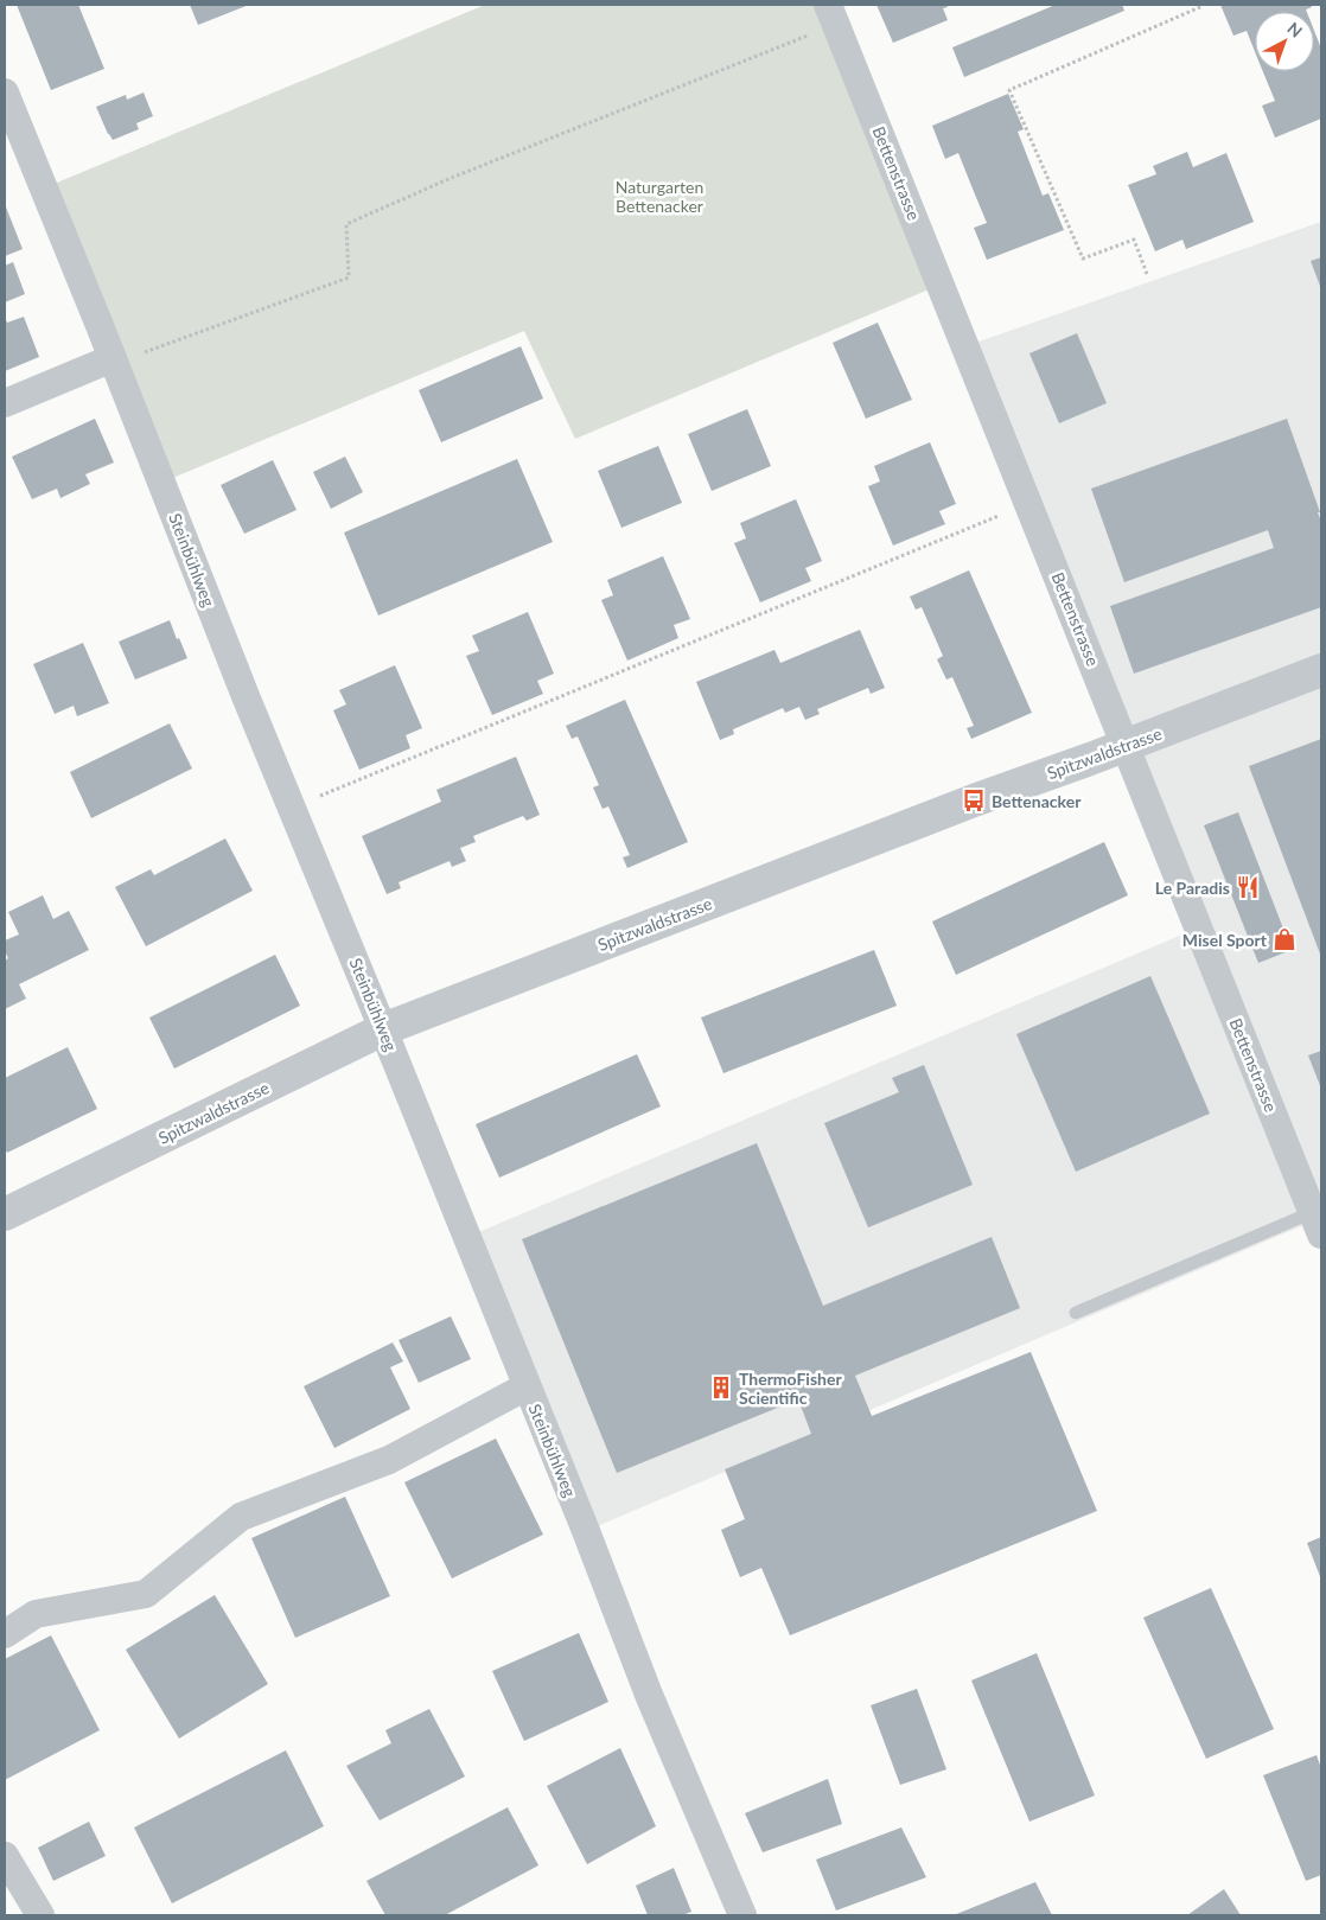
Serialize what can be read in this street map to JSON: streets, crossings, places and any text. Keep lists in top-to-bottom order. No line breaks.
{"streets":{"street":["Bettenstrasse","Steinbühlweg","Spitzwaldstrasse"]},"crossings":[["Bettenstrasse","Spitzwaldstrasse"],["Steinbühlweg","Spitzwaldstrasse"]],"parks":["Naturgarten Bettenacker"],"places":{"bus stop":["Bettenacker"],"restaurant":["Le Paradis"],"shop":["Misel Sport"],"building":["ThermoFisher Scientific"]},"north":"top right"}
